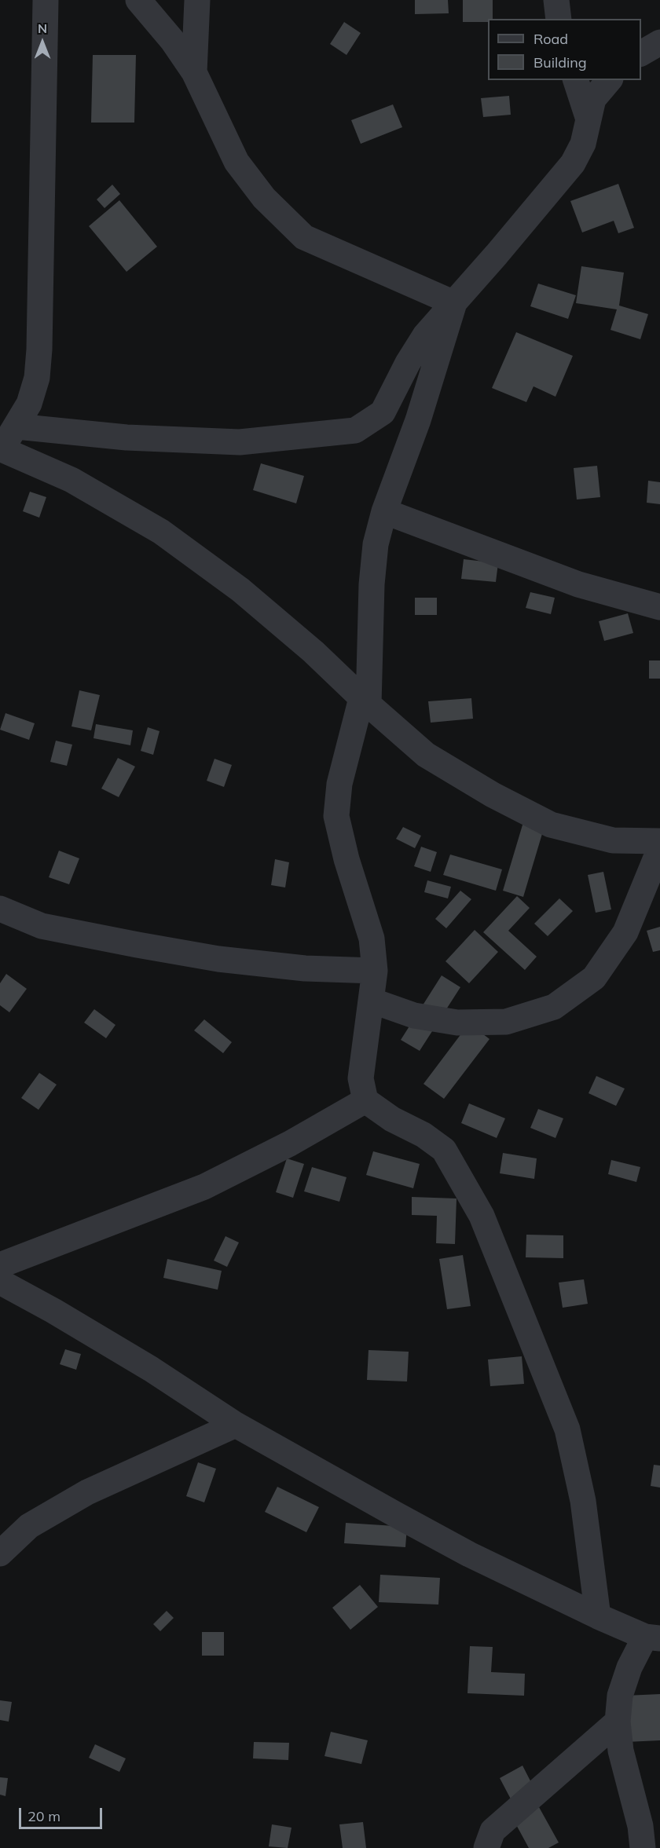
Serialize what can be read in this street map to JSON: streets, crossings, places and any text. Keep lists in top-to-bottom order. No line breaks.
{"legend":["Road","Building"],"scale_bar":"20 m","north":"top"}
